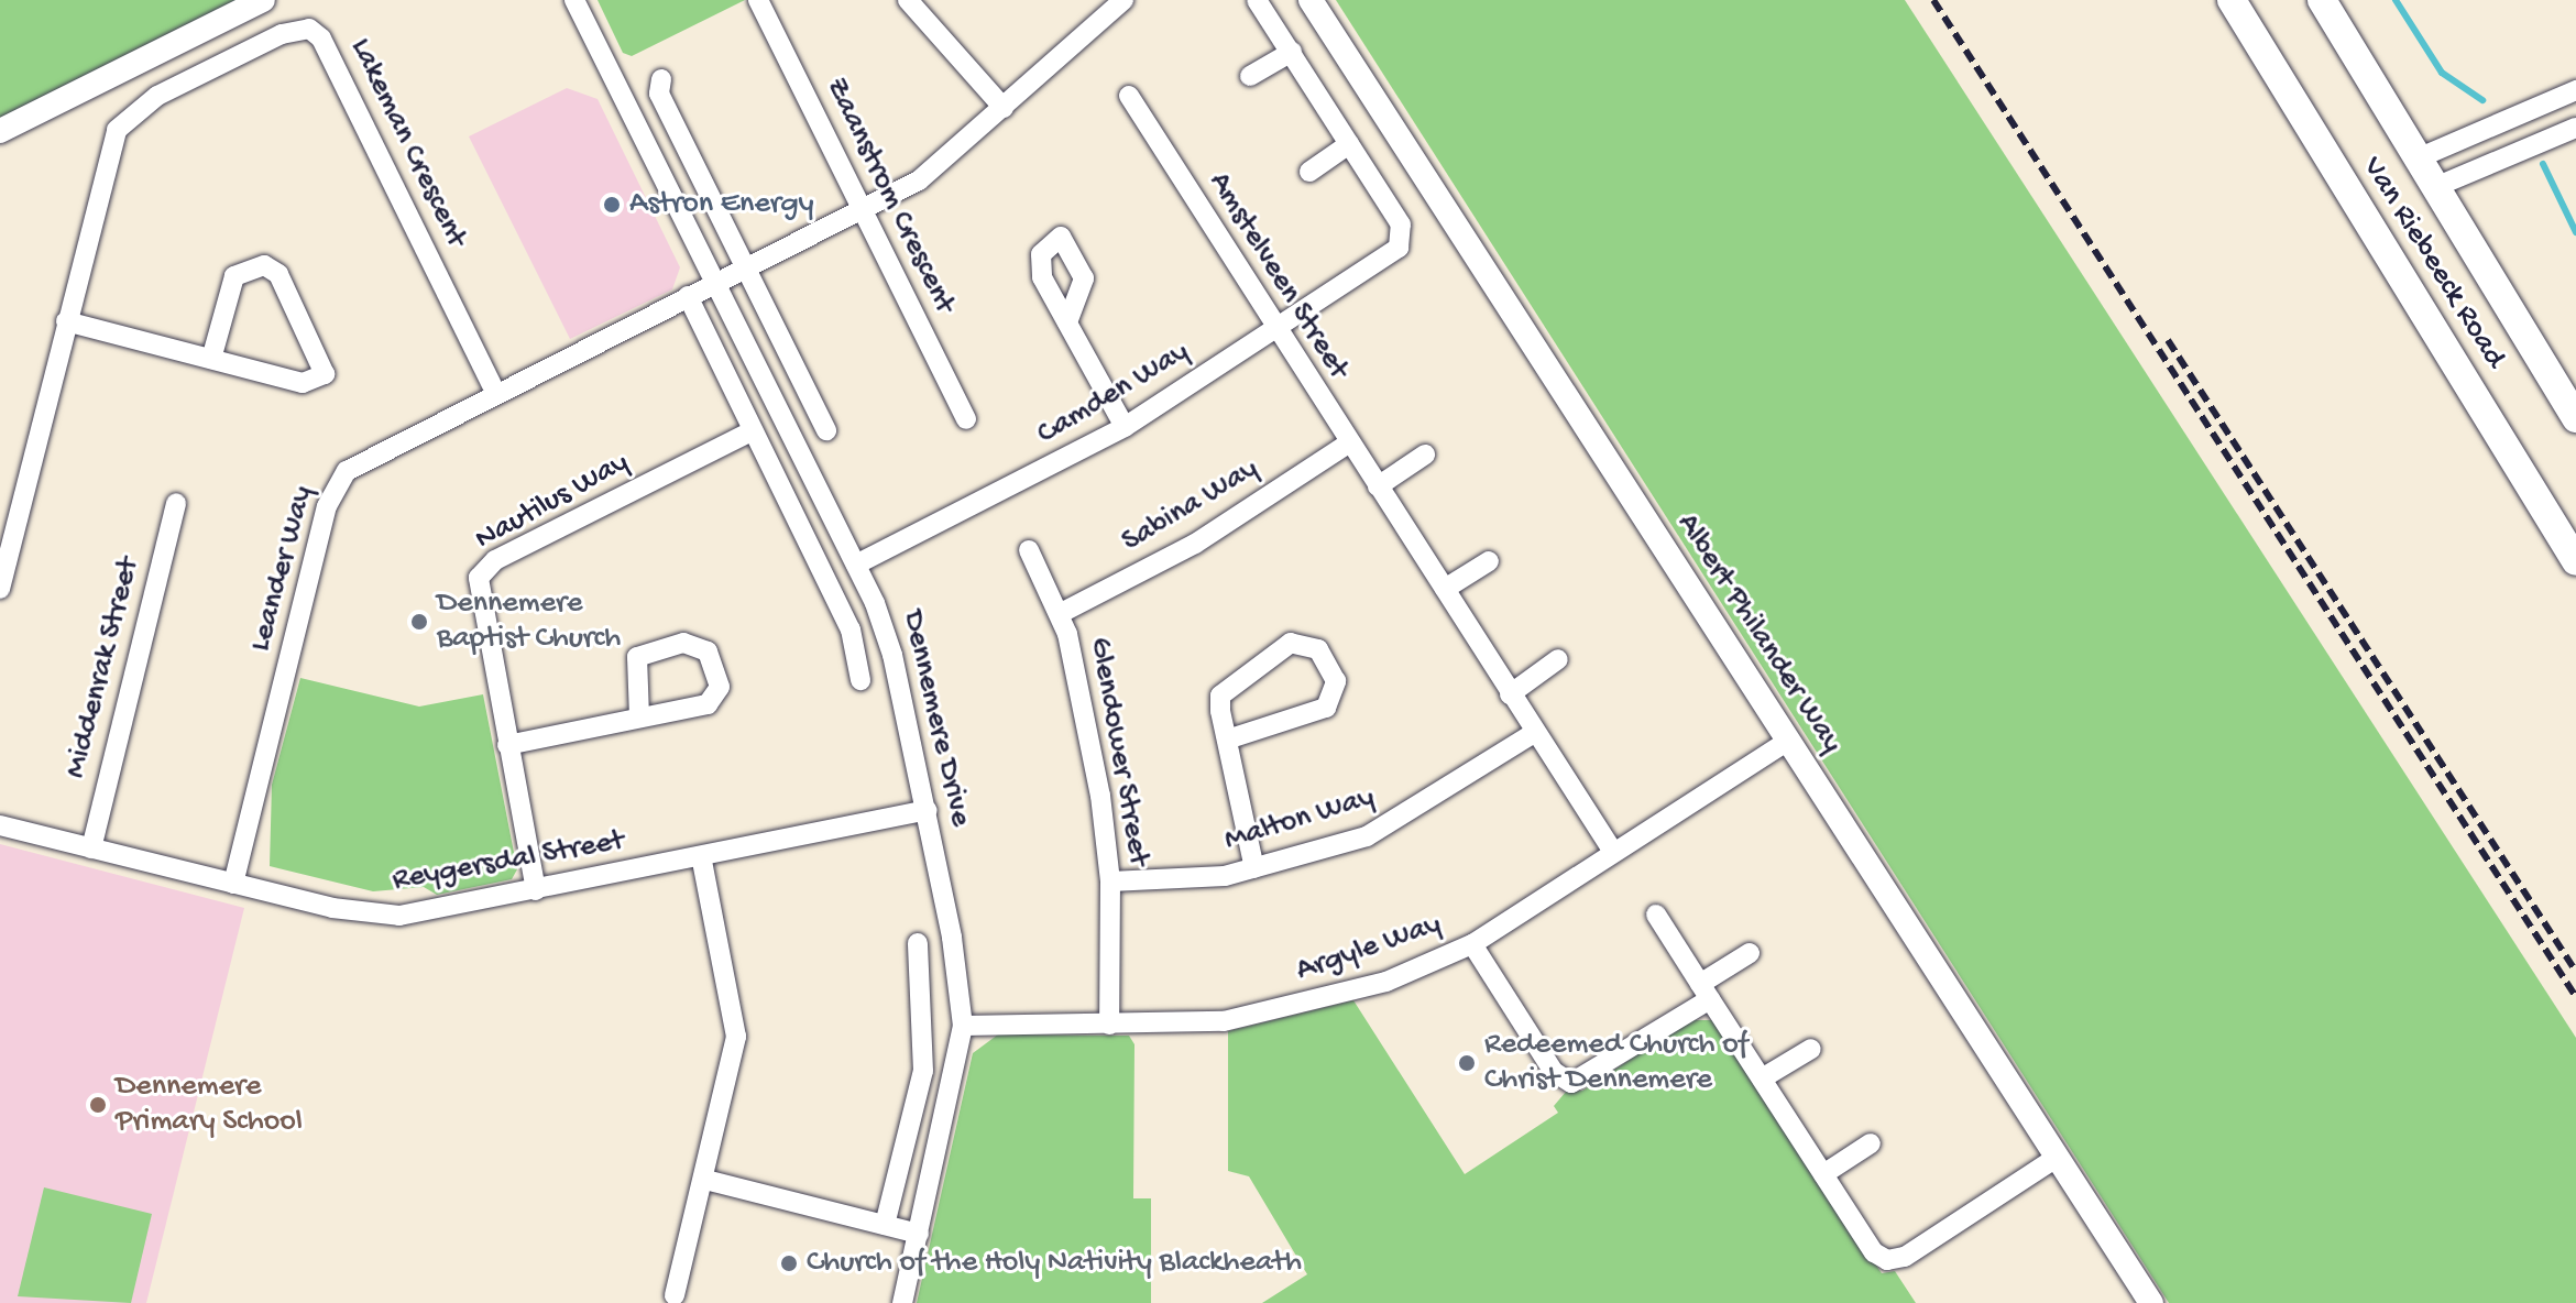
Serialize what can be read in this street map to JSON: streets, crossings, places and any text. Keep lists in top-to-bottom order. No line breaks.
{"streets":{"main road":["Van Riebeeck Road"],"street":["Lakeman Crescent","Zaanstrom Crescent","Amstelveen Street","Camden Way","Nautilus Way","Sabina Way","Leander Way","Albert Philander Way","Middenrak Street","Dennemere Drive","Glendower Street","Malton Way","Reygersdal Street","Argyle Way"]},"crossings":[["Lakeman Crescent","Leander Way"],["Zaanstrom Crescent","Leander Way"],["Amstelveen Street","Camden Way"],["Amstelveen Street","Sabina Way"],["Amstelveen Street","Malton Way"],["Amstelveen Street","Argyle Way"],["Camden Way","Dennemere Drive"],["Nautilus Way","Reygersdal Street"],["Sabina Way","Glendower Street"],["Leander Way","Dennemere Drive"],["Leander Way","Reygersdal Street"],["Albert Philander Way","Argyle Way"],["Middenrak Street","Reygersdal Street"],["Dennemere Drive","Reygersdal Street"],["Dennemere Drive","Argyle Way"],["Glendower Street","Malton Way"],["Glendower Street","Argyle Way"]],"places":["Astron Energy","Dennemere Baptist Church","Redeemed Church of Christ Dennemere","Dennemere Primary School","Church of the Holy Nativity Blackheath"]}
